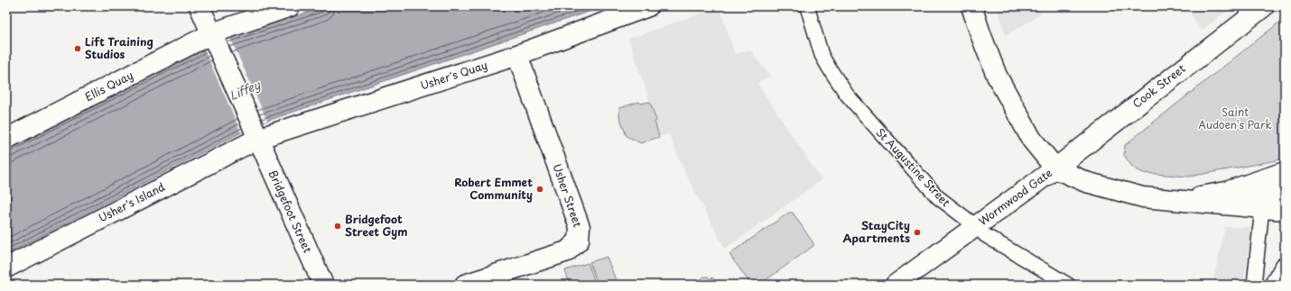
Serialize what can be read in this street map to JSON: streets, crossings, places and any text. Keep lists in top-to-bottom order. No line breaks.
{"streets":{"main road":["Usher's Quay","Ellis Quay","Cook Street","Usher Street","Wormwood Gate","Usher's Island","Bridgefoot Street"],"street":["St Augustine Street"]},"crossings":[["Usher's Quay","Usher Street"],["Usher's Quay","Usher's Island"],["Usher's Quay","Bridgefoot Street"],["Ellis Quay","Bridgefoot Street"],["Cook Street","Wormwood Gate"],["St Augustine Street","Wormwood Gate"],["Usher's Island","Bridgefoot Street"]],"water":["Liffey"],"parks":["Saint Audoen's Park"],"places":["Lift Training Studios","Robert Emmet Community","Bridgefoot Street Gym","StayCity Apartments"]}
